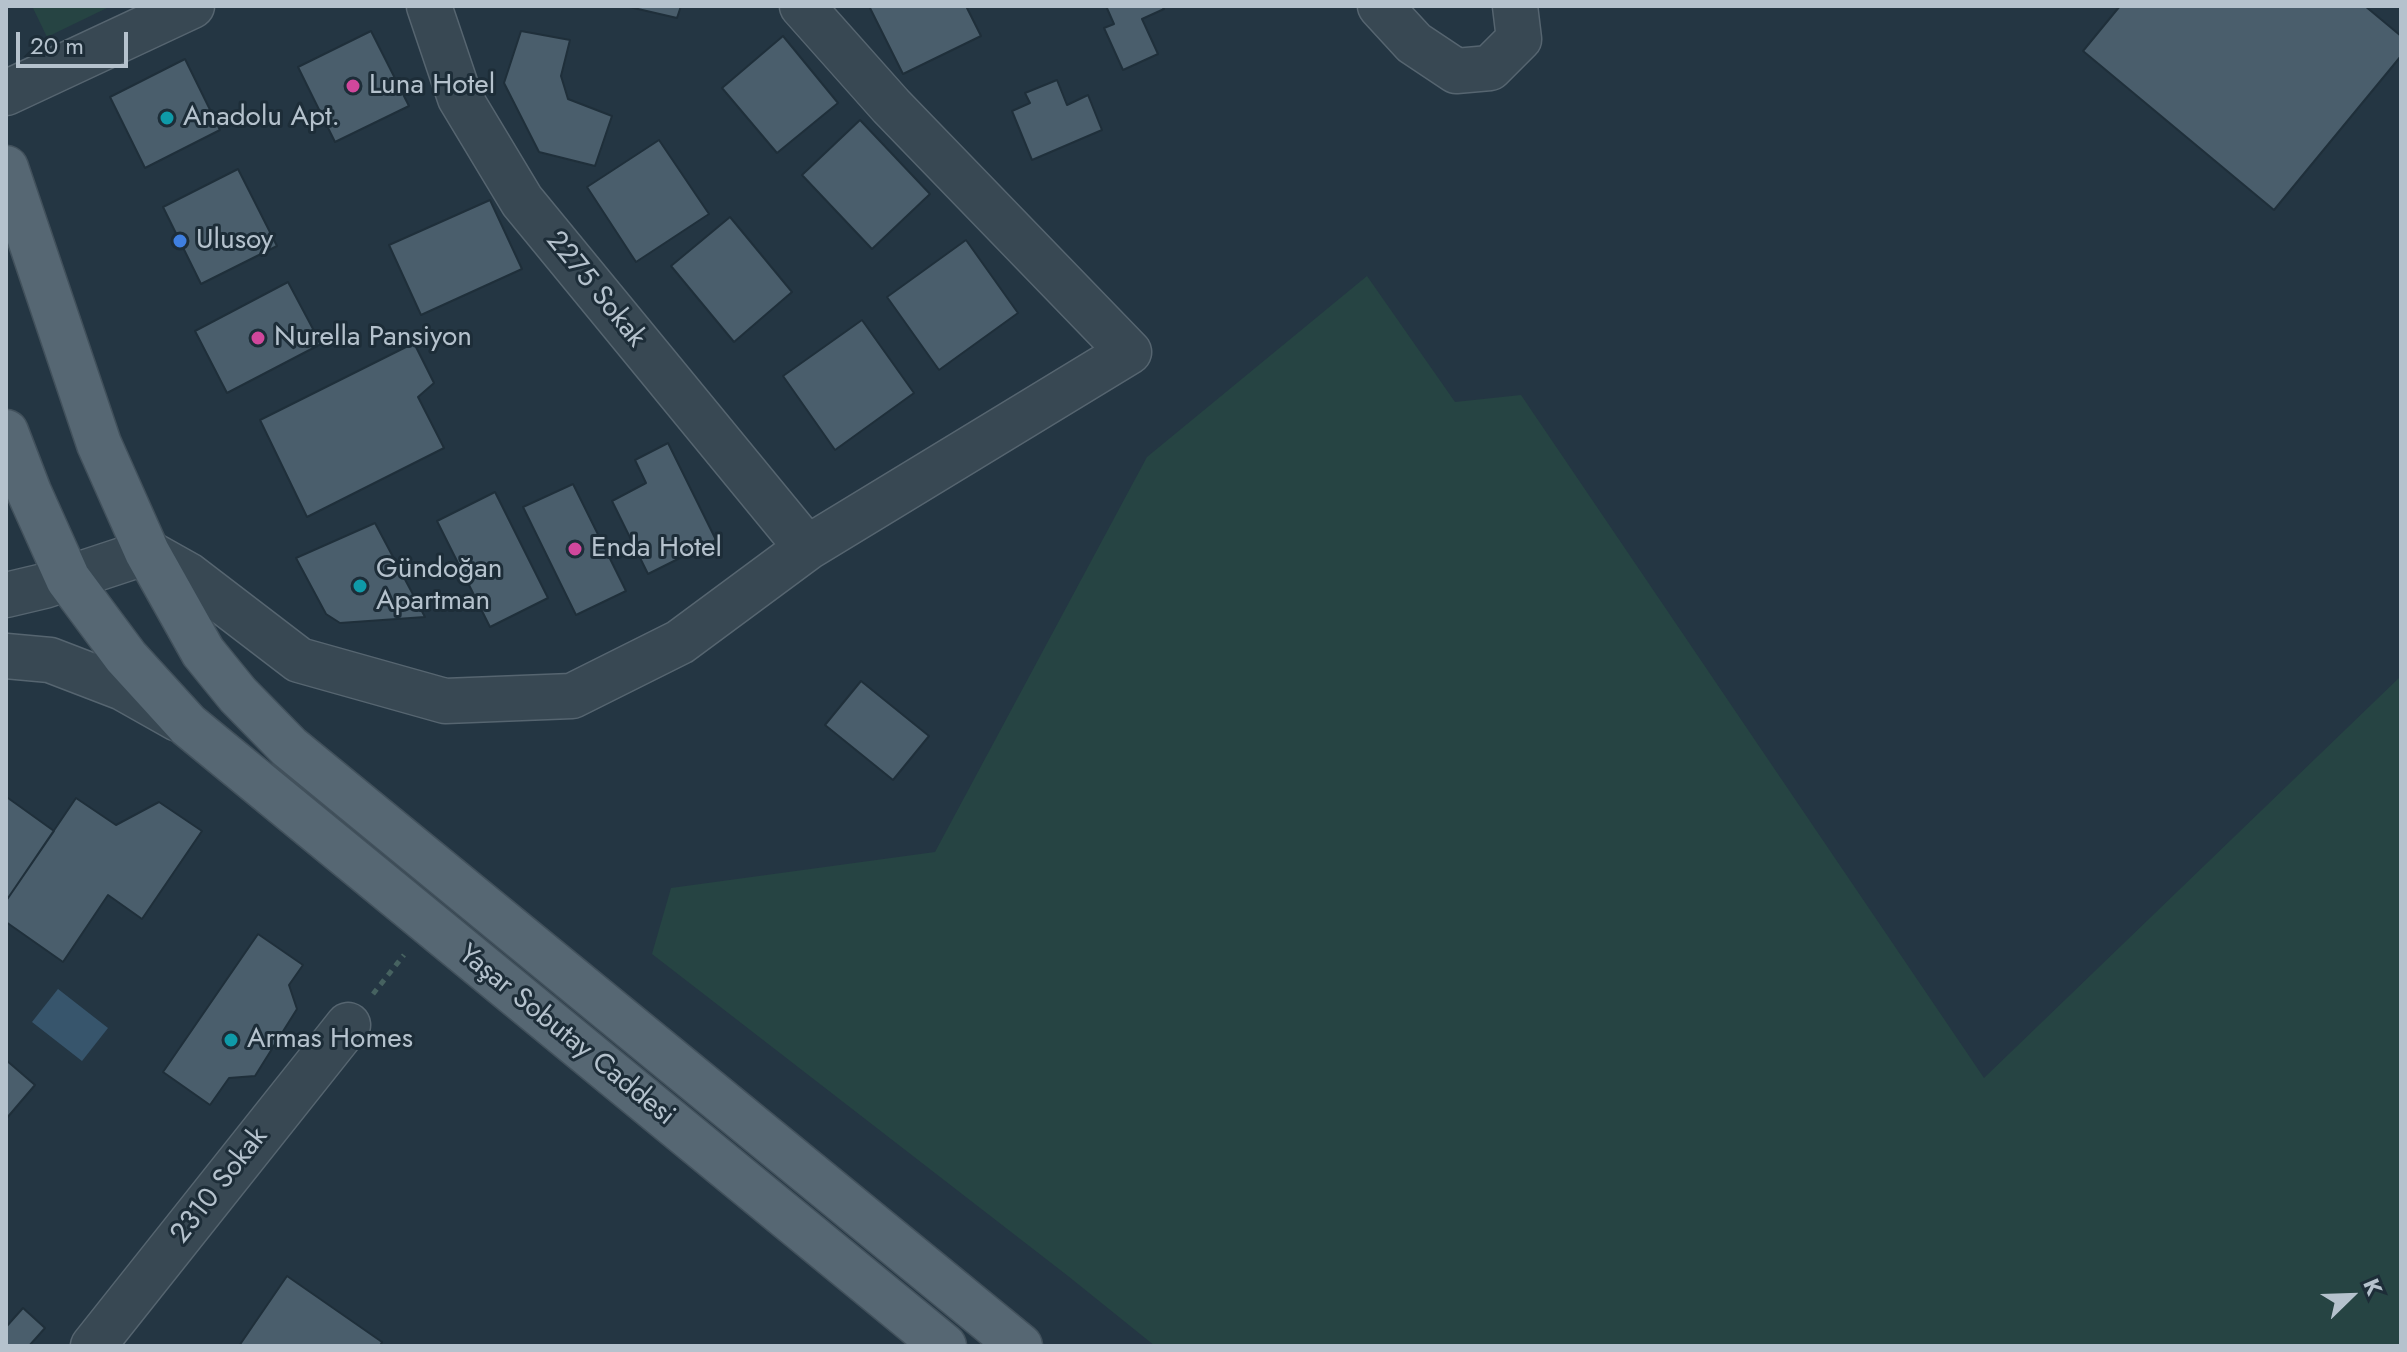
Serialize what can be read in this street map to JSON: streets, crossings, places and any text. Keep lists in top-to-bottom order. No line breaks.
{"streets":{"main road":["Yaşar Sobutay Caddesi"],"street":["2275 Sokak","2310 Sokak"]},"places":["Luna Hotel","Anadolu Apt.","Ulusoy","Nurella Pansiyon","Enda Hotel","Gündoğan Apartman","Armas Homes"],"scale_bar":"20 m","north":"top right"}
